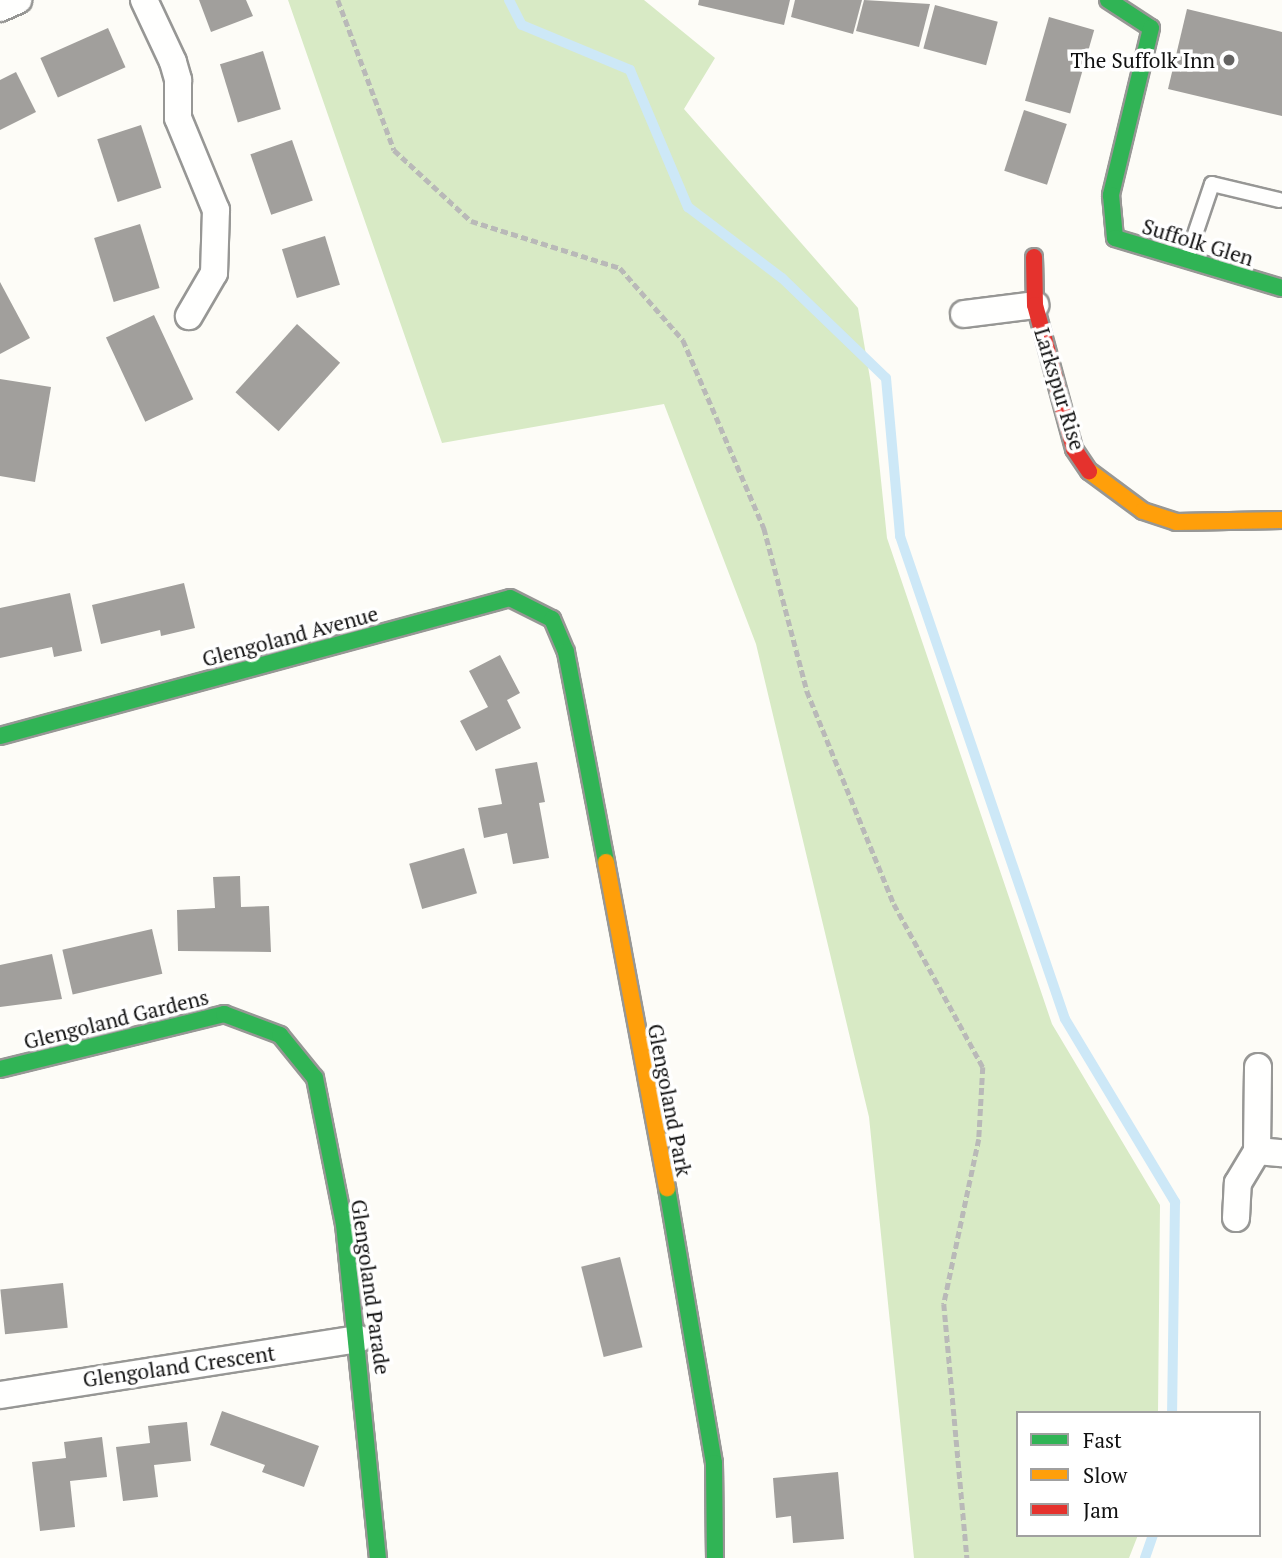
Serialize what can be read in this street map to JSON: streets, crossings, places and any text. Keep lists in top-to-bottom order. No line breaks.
{"streets":{"street":["Suffolk Glen","Larkspur Rise","Glengoland Avenue","Glengoland Gardens","Glengoland Park","Glengoland Parade","Glengoland Crescent"]},"crossings":[["Glengoland Avenue","Glengoland Park"],["Glengoland Gardens","Glengoland Parade"],["Glengoland Parade","Glengoland Crescent"]],"places":["The Suffolk Inn"],"legend":["Fast","Slow","Jam"]}
